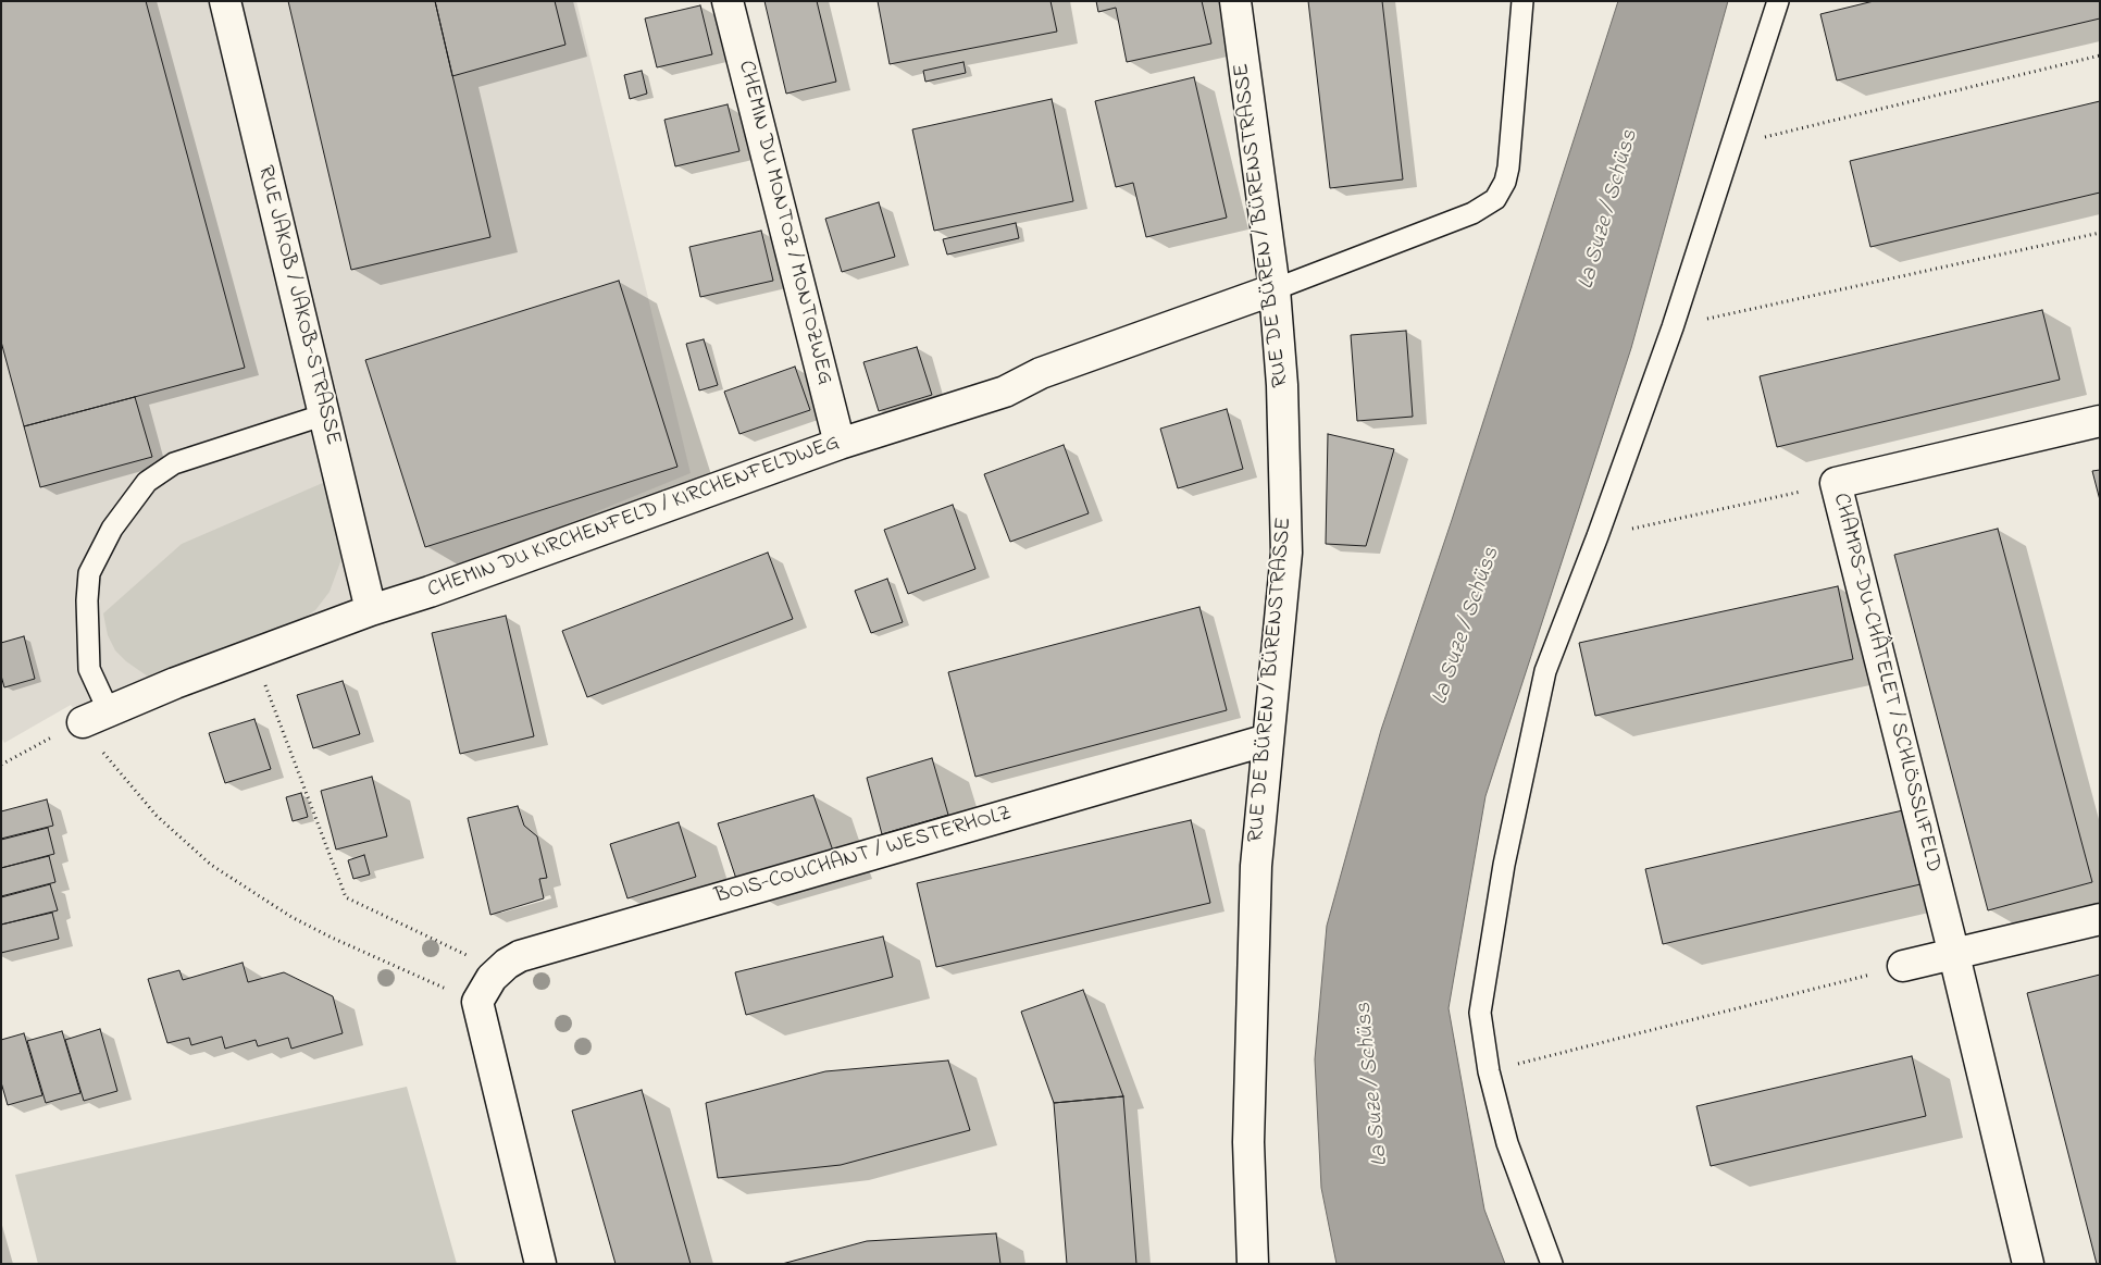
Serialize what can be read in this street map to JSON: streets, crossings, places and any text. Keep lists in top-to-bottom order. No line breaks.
{"streets":{"street":["CHEMIN DU MONTOZ / MONTOZWEG","RUE DE BÜREN / BÜRENSTRASSE","RUE JAKOB / JAKOB-STRASSE","CHEMIN DU KIRCHENFELD / KIRCHENFELDWEG","CHAMPS-DU-CHÂTELET / SCHLÖSSLIFELD","BOIS-COUCHANT / WESTERHOLZ"]},"crossings":[["CHEMIN DU MONTOZ / MONTOZWEG","CHEMIN DU KIRCHENFELD / KIRCHENFELDWEG"],["RUE DE BÜREN / BÜRENSTRASSE","CHEMIN DU KIRCHENFELD / KIRCHENFELDWEG"],["RUE DE BÜREN / BÜRENSTRASSE","BOIS-COUCHANT / WESTERHOLZ"],["RUE JAKOB / JAKOB-STRASSE","CHEMIN DU KIRCHENFELD / KIRCHENFELDWEG"]],"water":["La Suze / Schüss"]}
